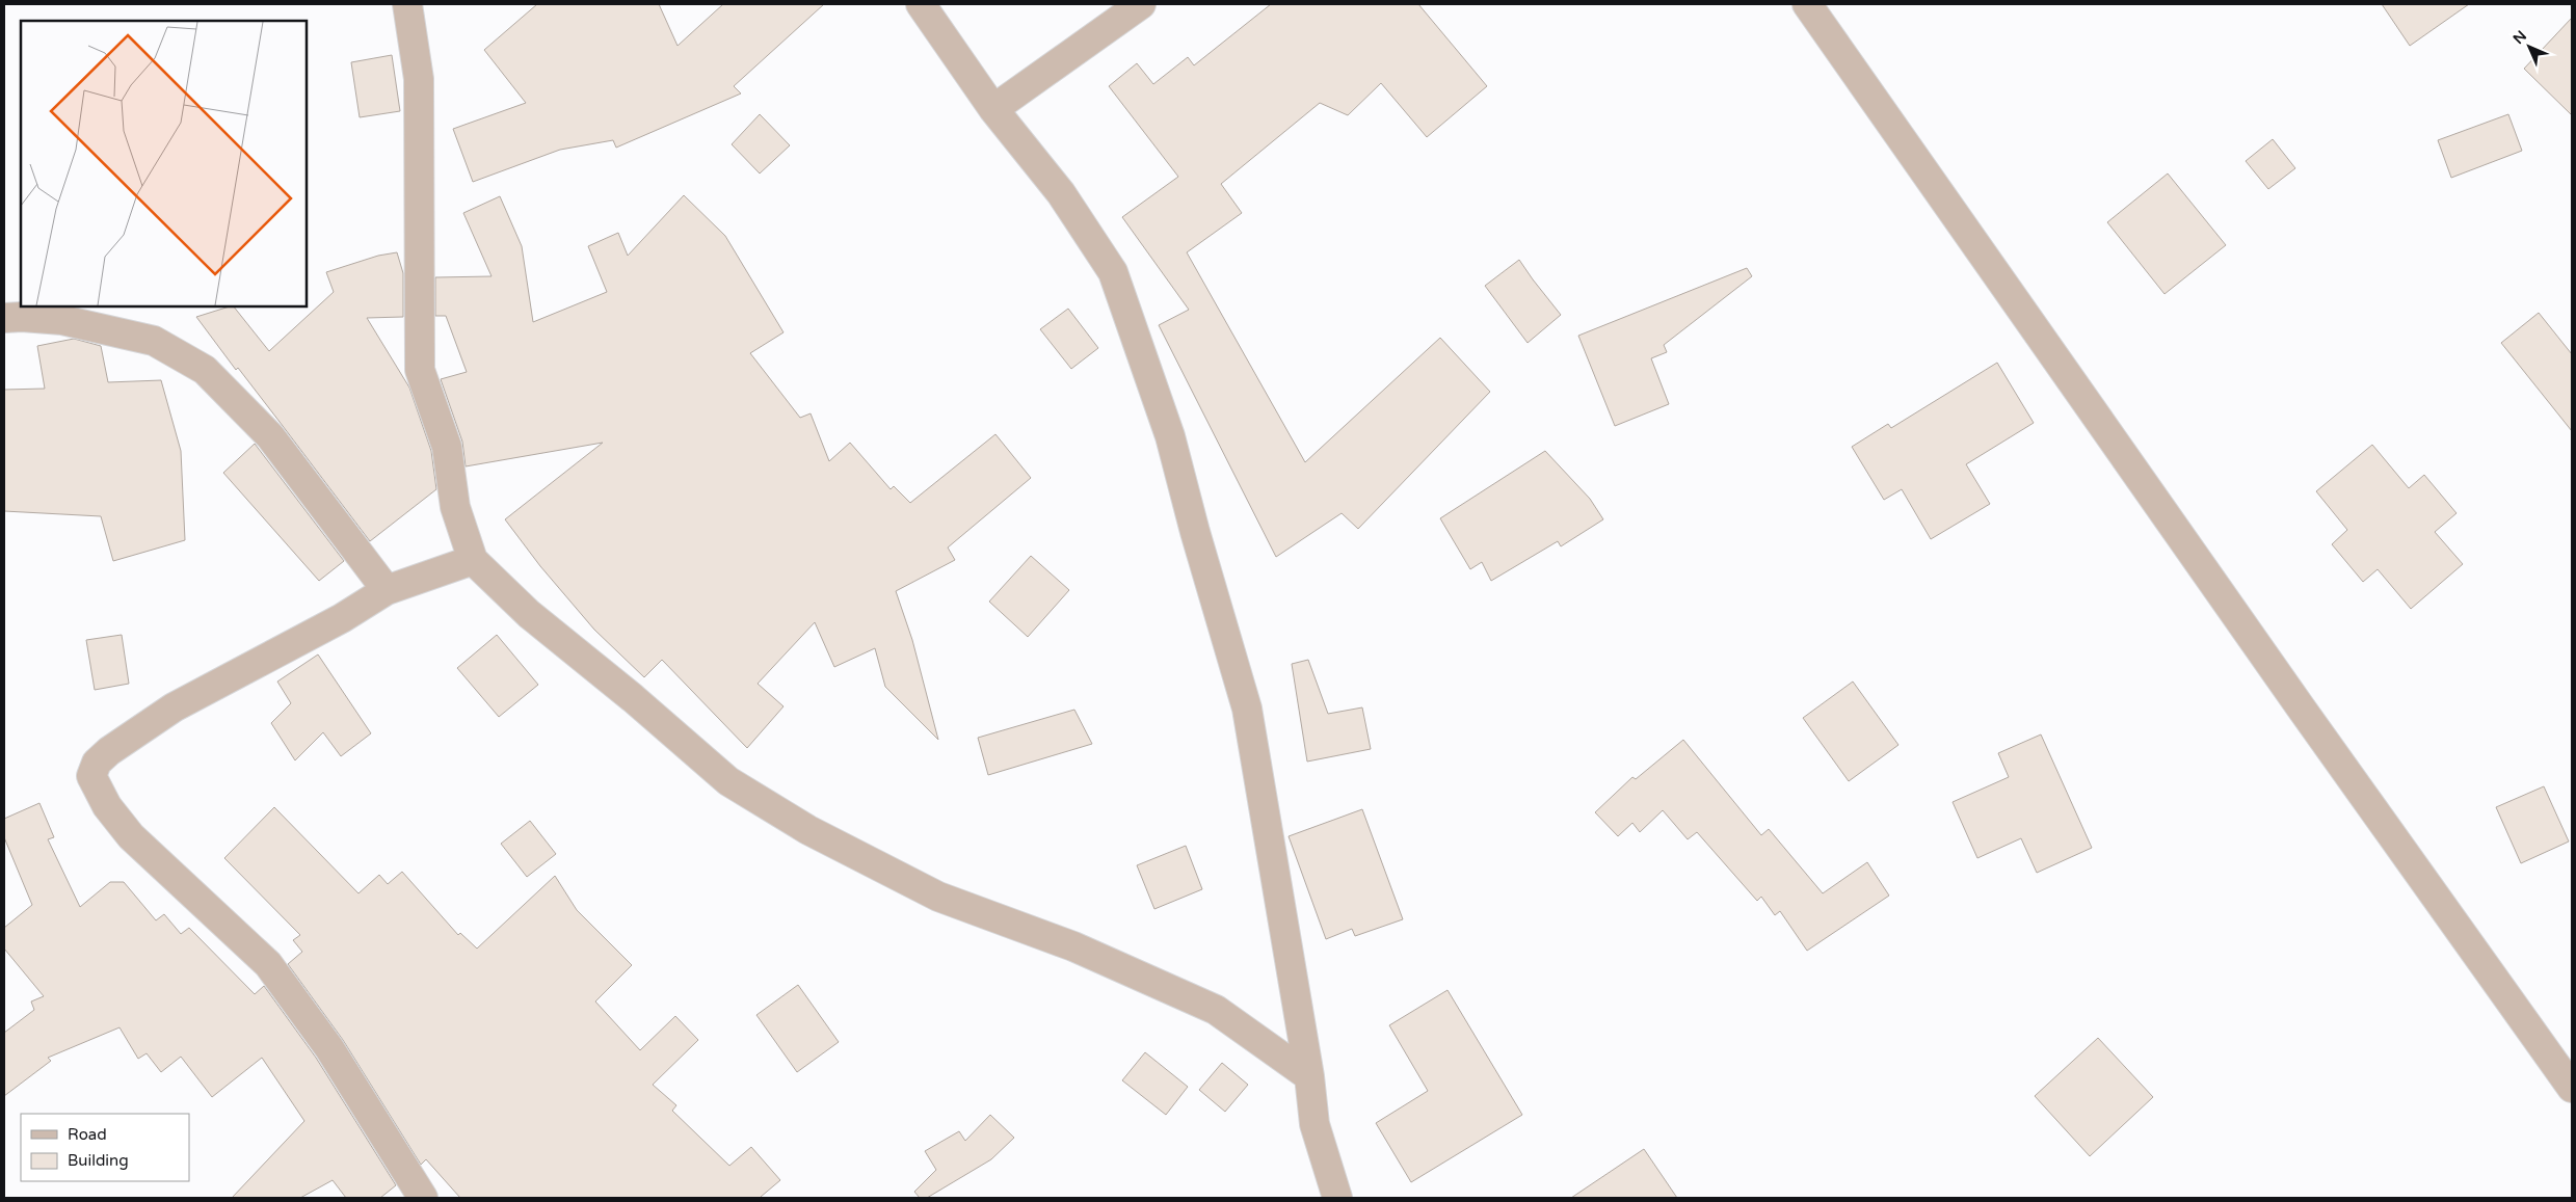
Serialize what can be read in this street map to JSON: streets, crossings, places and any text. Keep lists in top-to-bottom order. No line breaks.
{"legend":["Road","Building"],"north":"top left"}
